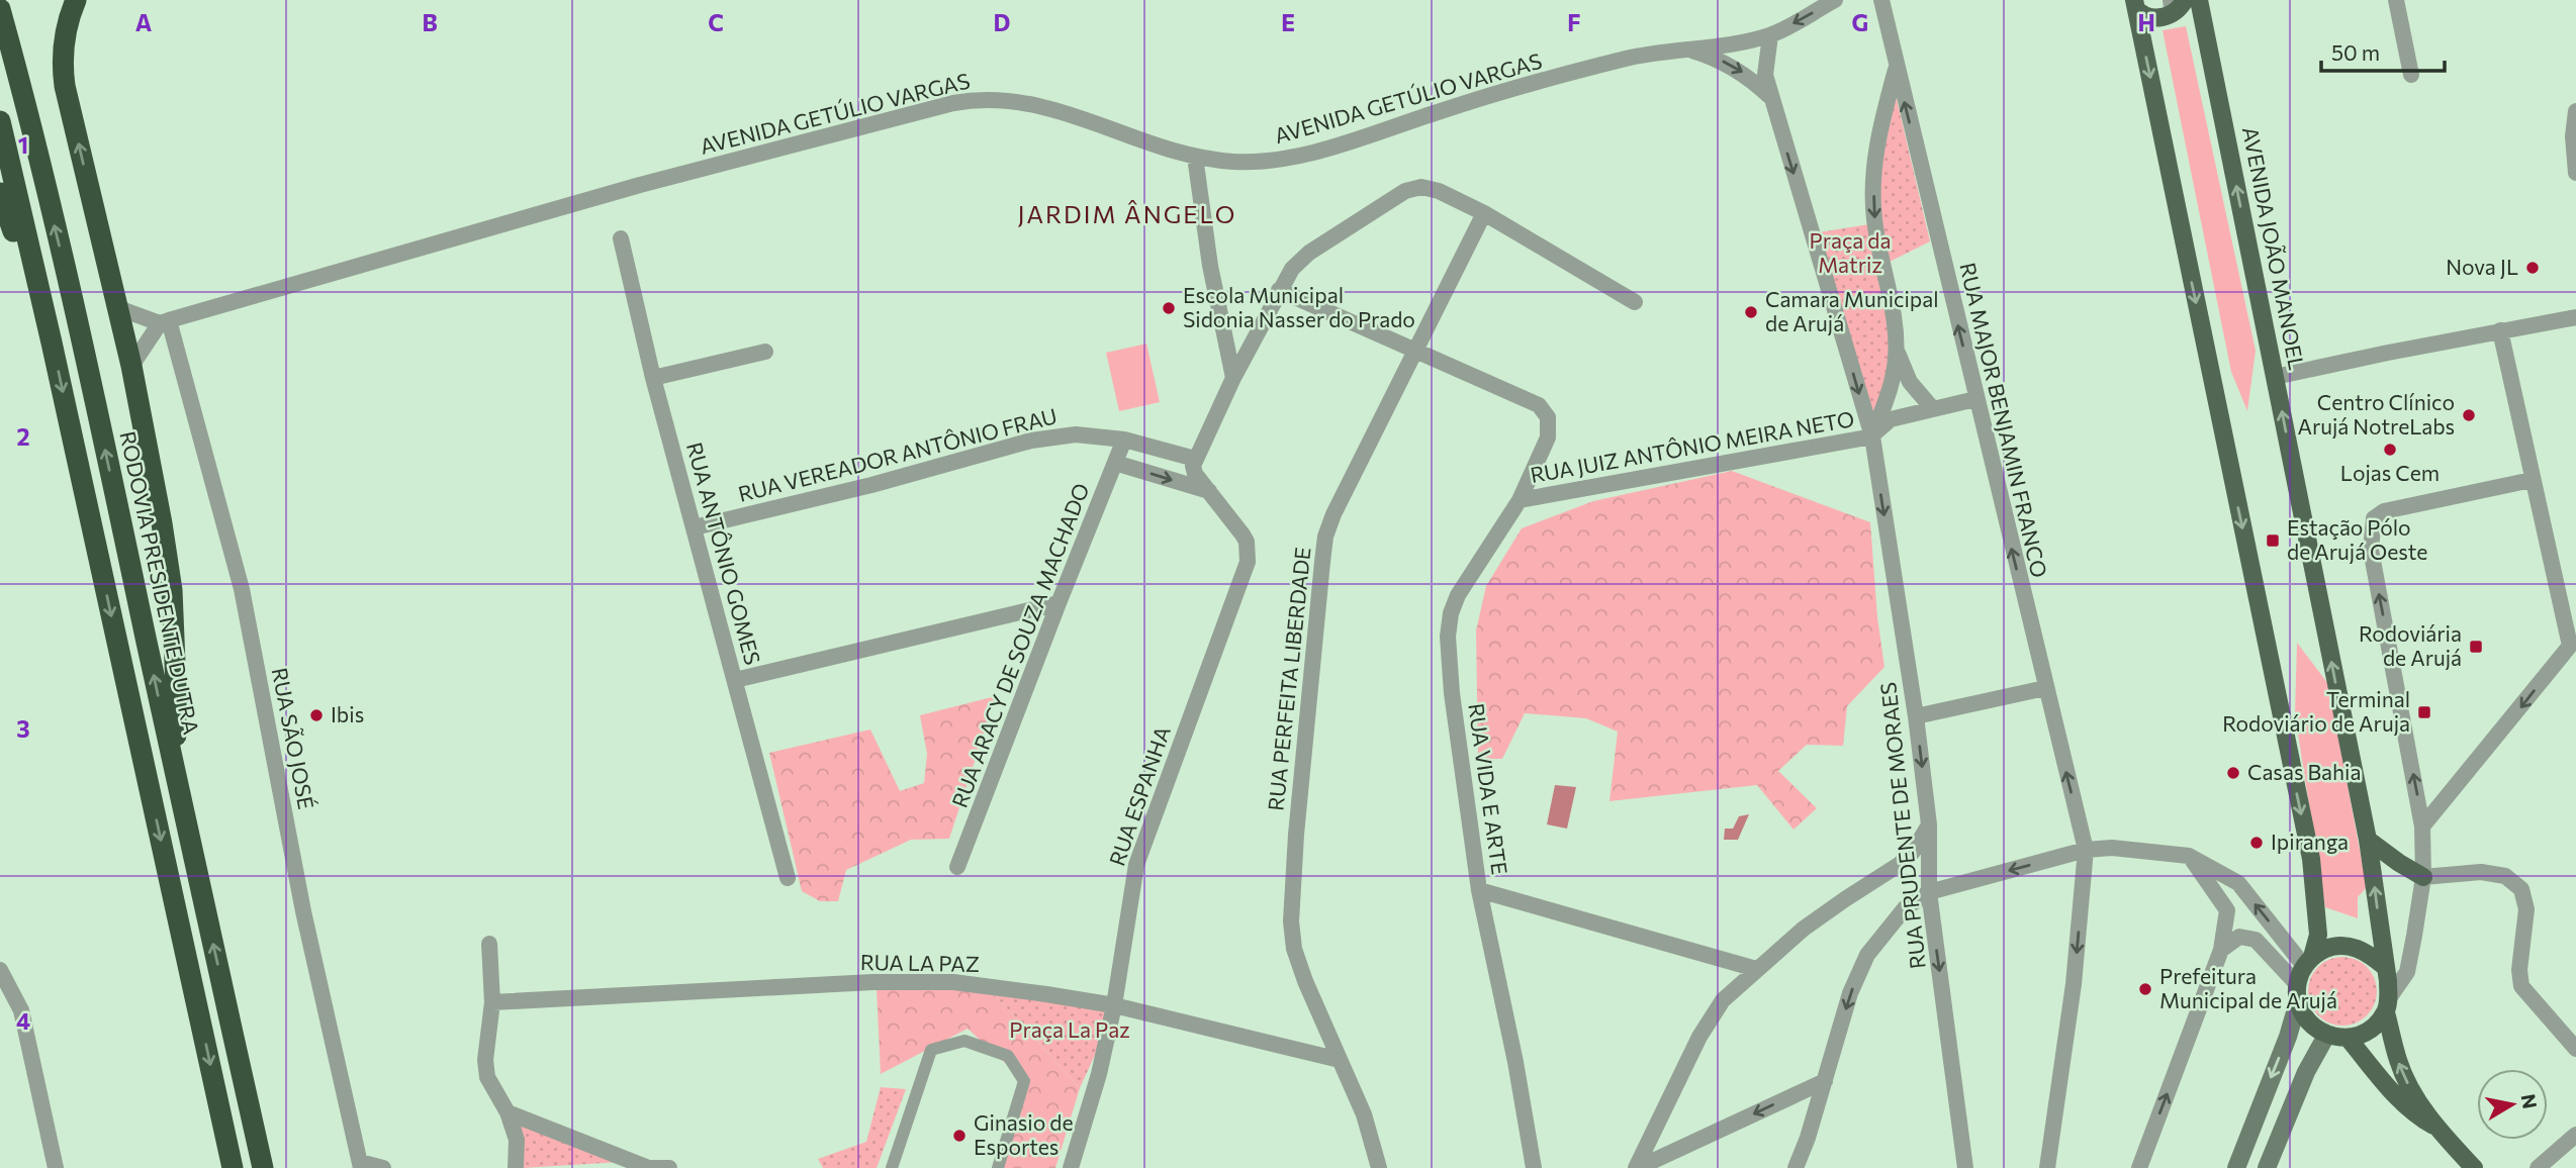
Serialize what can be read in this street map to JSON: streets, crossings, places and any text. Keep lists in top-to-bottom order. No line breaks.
{"streets":{"highway":["RODOVIA PRESIDENTE DUTRA"],"main road":["AVENIDA JOÃO MANOEL"],"street":["AVENIDA GETÚLIO VARGAS","RUA MAJOR BENJAMIN FRANCO","RUA JUIZ ANTÔNIO MEIRA NETO","RUA VEREADOR ANTÔNIO FRAU","RUA ANTÔNIO GOMES","RUA ARACY DE SOUZA MACHADO","RUA PERFEITA LIBERDADE","RUA SÃO JOSÉ","RUA VIDA E ARTE","RUA ESPANHA","RUA PRUDENTE DE MORAES","RUA LA PAZ"]},"crossings":[["AVENIDA GETÚLIO VARGAS","RUA SÃO JOSÉ"],["AVENIDA GETÚLIO VARGAS","RUA PRUDENTE DE MORAES"],["RUA JUIZ ANTÔNIO MEIRA NETO","RUA VIDA E ARTE"],["RUA JUIZ ANTÔNIO MEIRA NETO","RUA PRUDENTE DE MORAES"],["RUA VEREADOR ANTÔNIO FRAU","RUA ANTÔNIO GOMES"],["RUA VEREADOR ANTÔNIO FRAU","RUA ARACY DE SOUZA MACHADO"],["RUA VEREADOR ANTÔNIO FRAU","RUA ESPANHA"],["RUA PERFEITA LIBERDADE","RUA VIDA E ARTE"],["RUA PERFEITA LIBERDADE","RUA LA PAZ"],["RUA ESPANHA","RUA LA PAZ"]],"districts":["JARDIM ÂNGELO"],"parks":["Praça da Matriz","Praça La Paz"],"places":{"other":["Nova JL","Escola Municipal Sidonia Nasser do Prado","Camara Municipal de Arujá","Centro Clínico Arujá NotreLabs","Lojas Cem","Ibis","Casas Bahia","Ipiranga","Prefeitura Municipal de Arujá","Ginasio de Esportes"],"transit":["Estação Pólo de Arujá Oeste","Rodoviária de Arujá","Terminal Rodoviário de Aruja"]},"scale_bar":"50 m","north":"right","grid":{"columns":["A","B","C","D","E","F","G","H"],"rows":["1","2","3","4"]}}
